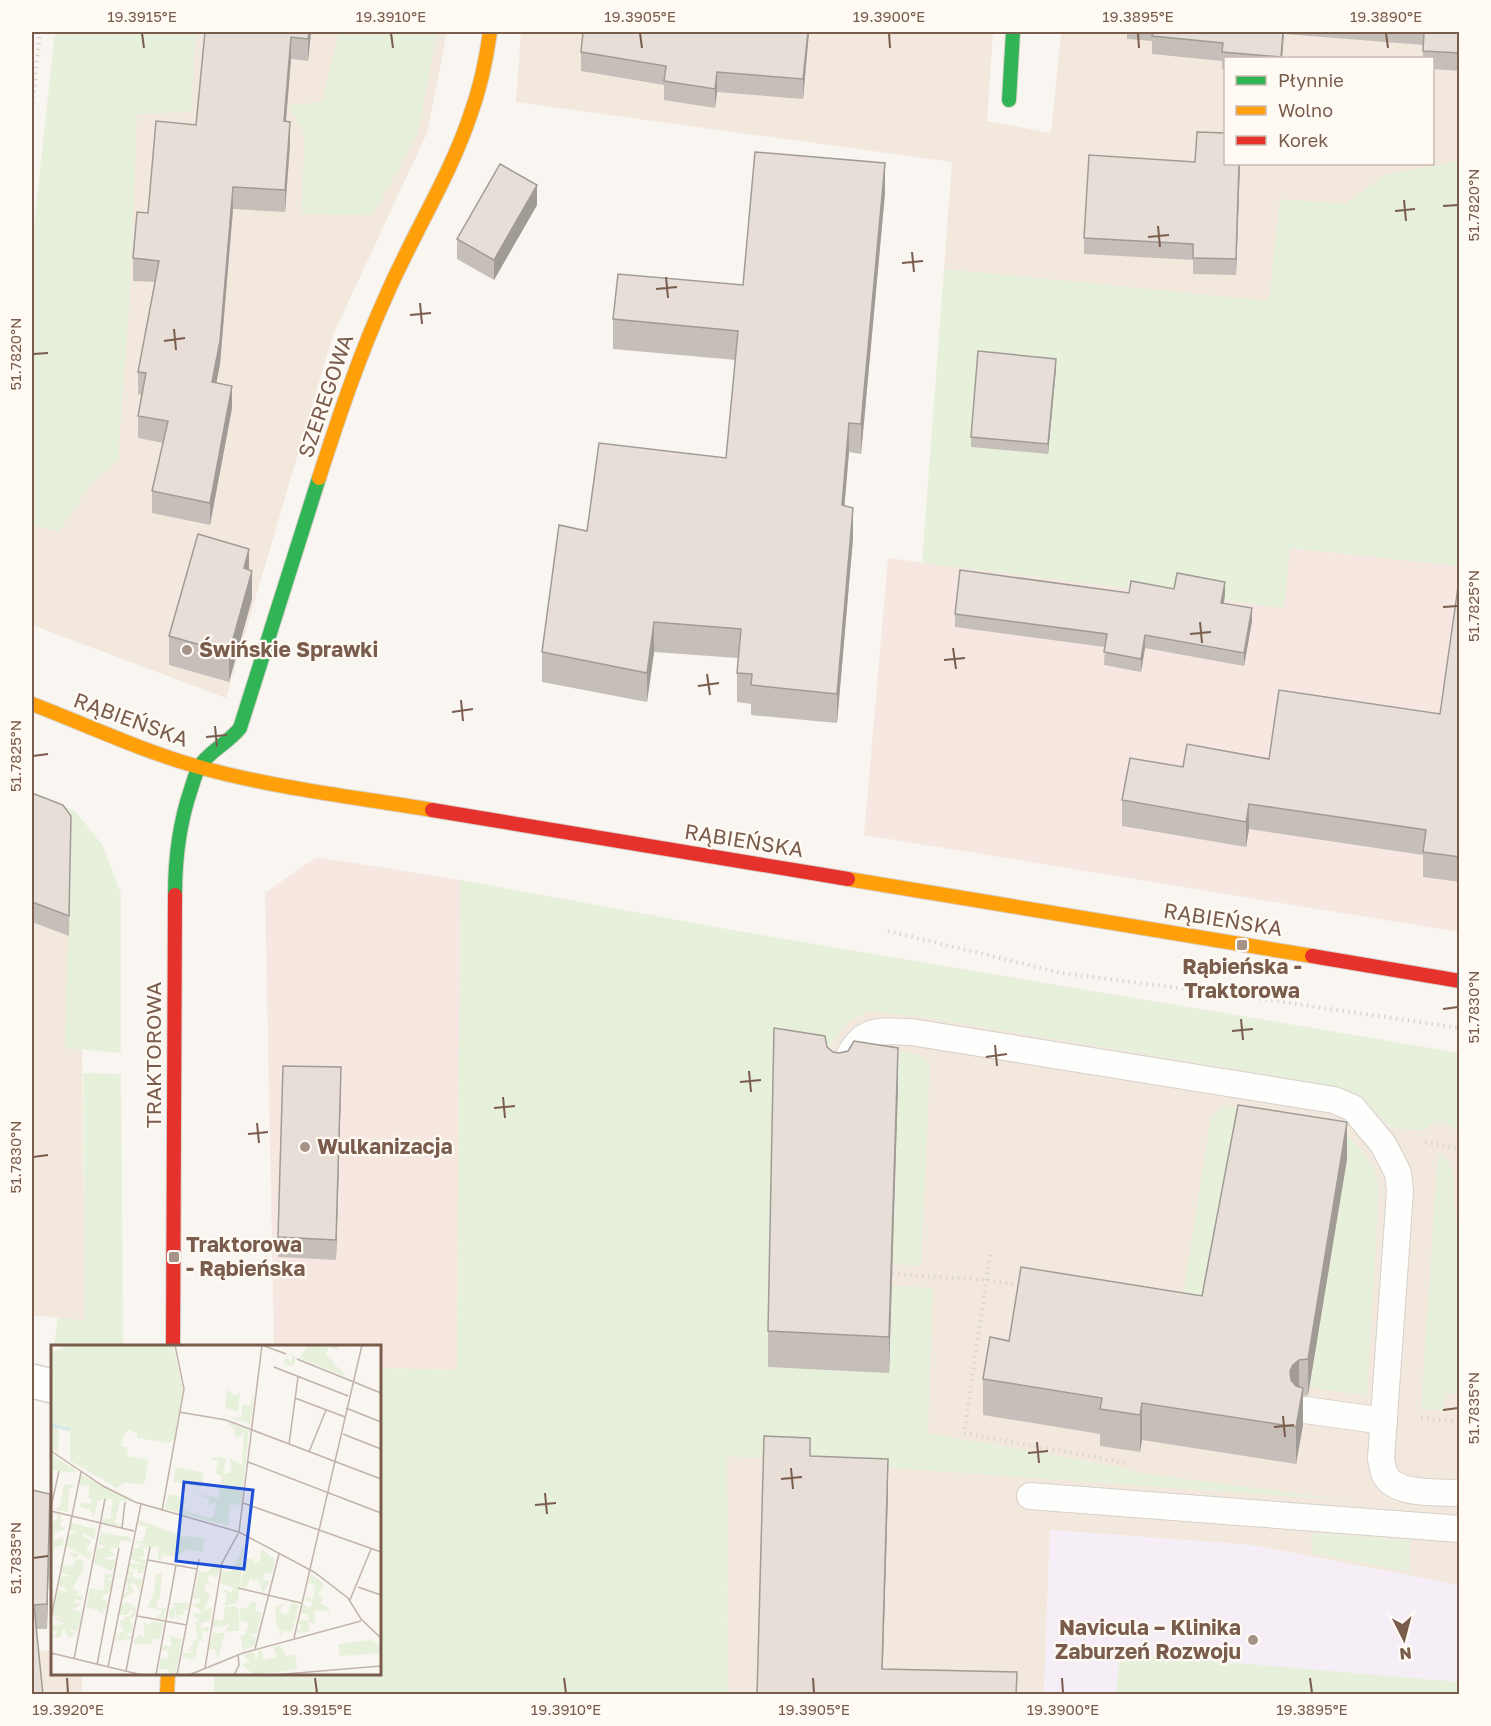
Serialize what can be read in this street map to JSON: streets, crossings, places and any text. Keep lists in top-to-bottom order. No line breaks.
{"streets":{"street":["SZEREGOWA","RĄBIEŃSKA","TRAKTOROWA"]},"crossings":[["SZEREGOWA","RĄBIEŃSKA"],["SZEREGOWA","TRAKTOROWA"],["RĄBIEŃSKA","TRAKTOROWA"]],"places":{"other":["Świńskie Sprawki","Wulkanizacja","Navicula – Klinika Zaburzeń Rozwoju"],"transit":["Rąbieńska - Traktorowa","Traktorowa - Rąbieńska"]},"legend":["Płynnie","Wolno","Korek"],"north":"bottom","coordinates":["19.3915°E","19.3910°E","19.3905°E","19.3900°E","19.3895°E","19.3890°E","51.7820°N","51.7825°N","51.7830°N","51.7835°N","19.3920°E"]}
